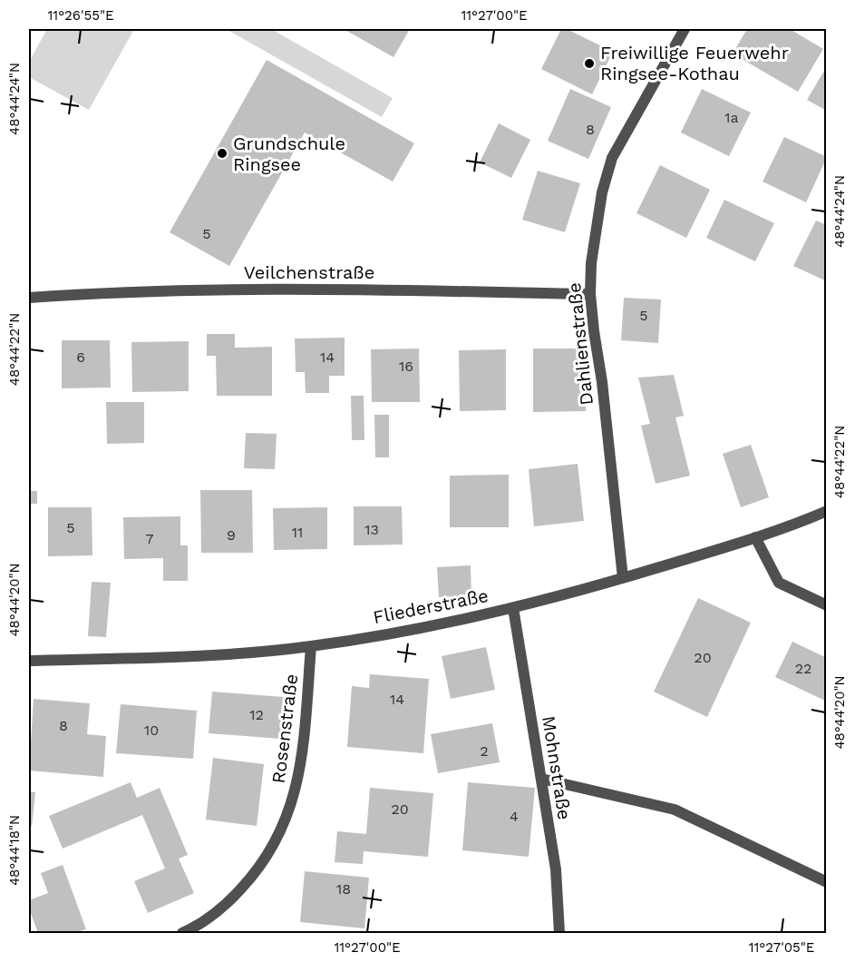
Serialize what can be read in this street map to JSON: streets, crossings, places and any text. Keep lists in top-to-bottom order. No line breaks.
{"streets":{"street":["Veilchenstraße","Dahlienstraße","Fliederstraße","Rosenstraße","Mohnstraße"]},"crossings":[["Veilchenstraße","Dahlienstraße"],["Dahlienstraße","Fliederstraße"],["Fliederstraße","Rosenstraße"],["Fliederstraße","Mohnstraße"]],"places":["Freiwillige Feuerwehr Ringsee-Kothau","Grundschule Ringsee"],"house_numbers":["1a","8","5","5","6","14","16","5","13","11","9","7","20","22","14","12","8","10","2","20","4","18"],"coordinates":["11°26'55\"E","11°27'00\"E","48°44'24\"N","48°44'22\"N","48°44'20\"N","48°44'18\"N","11°27'05\"E"]}
